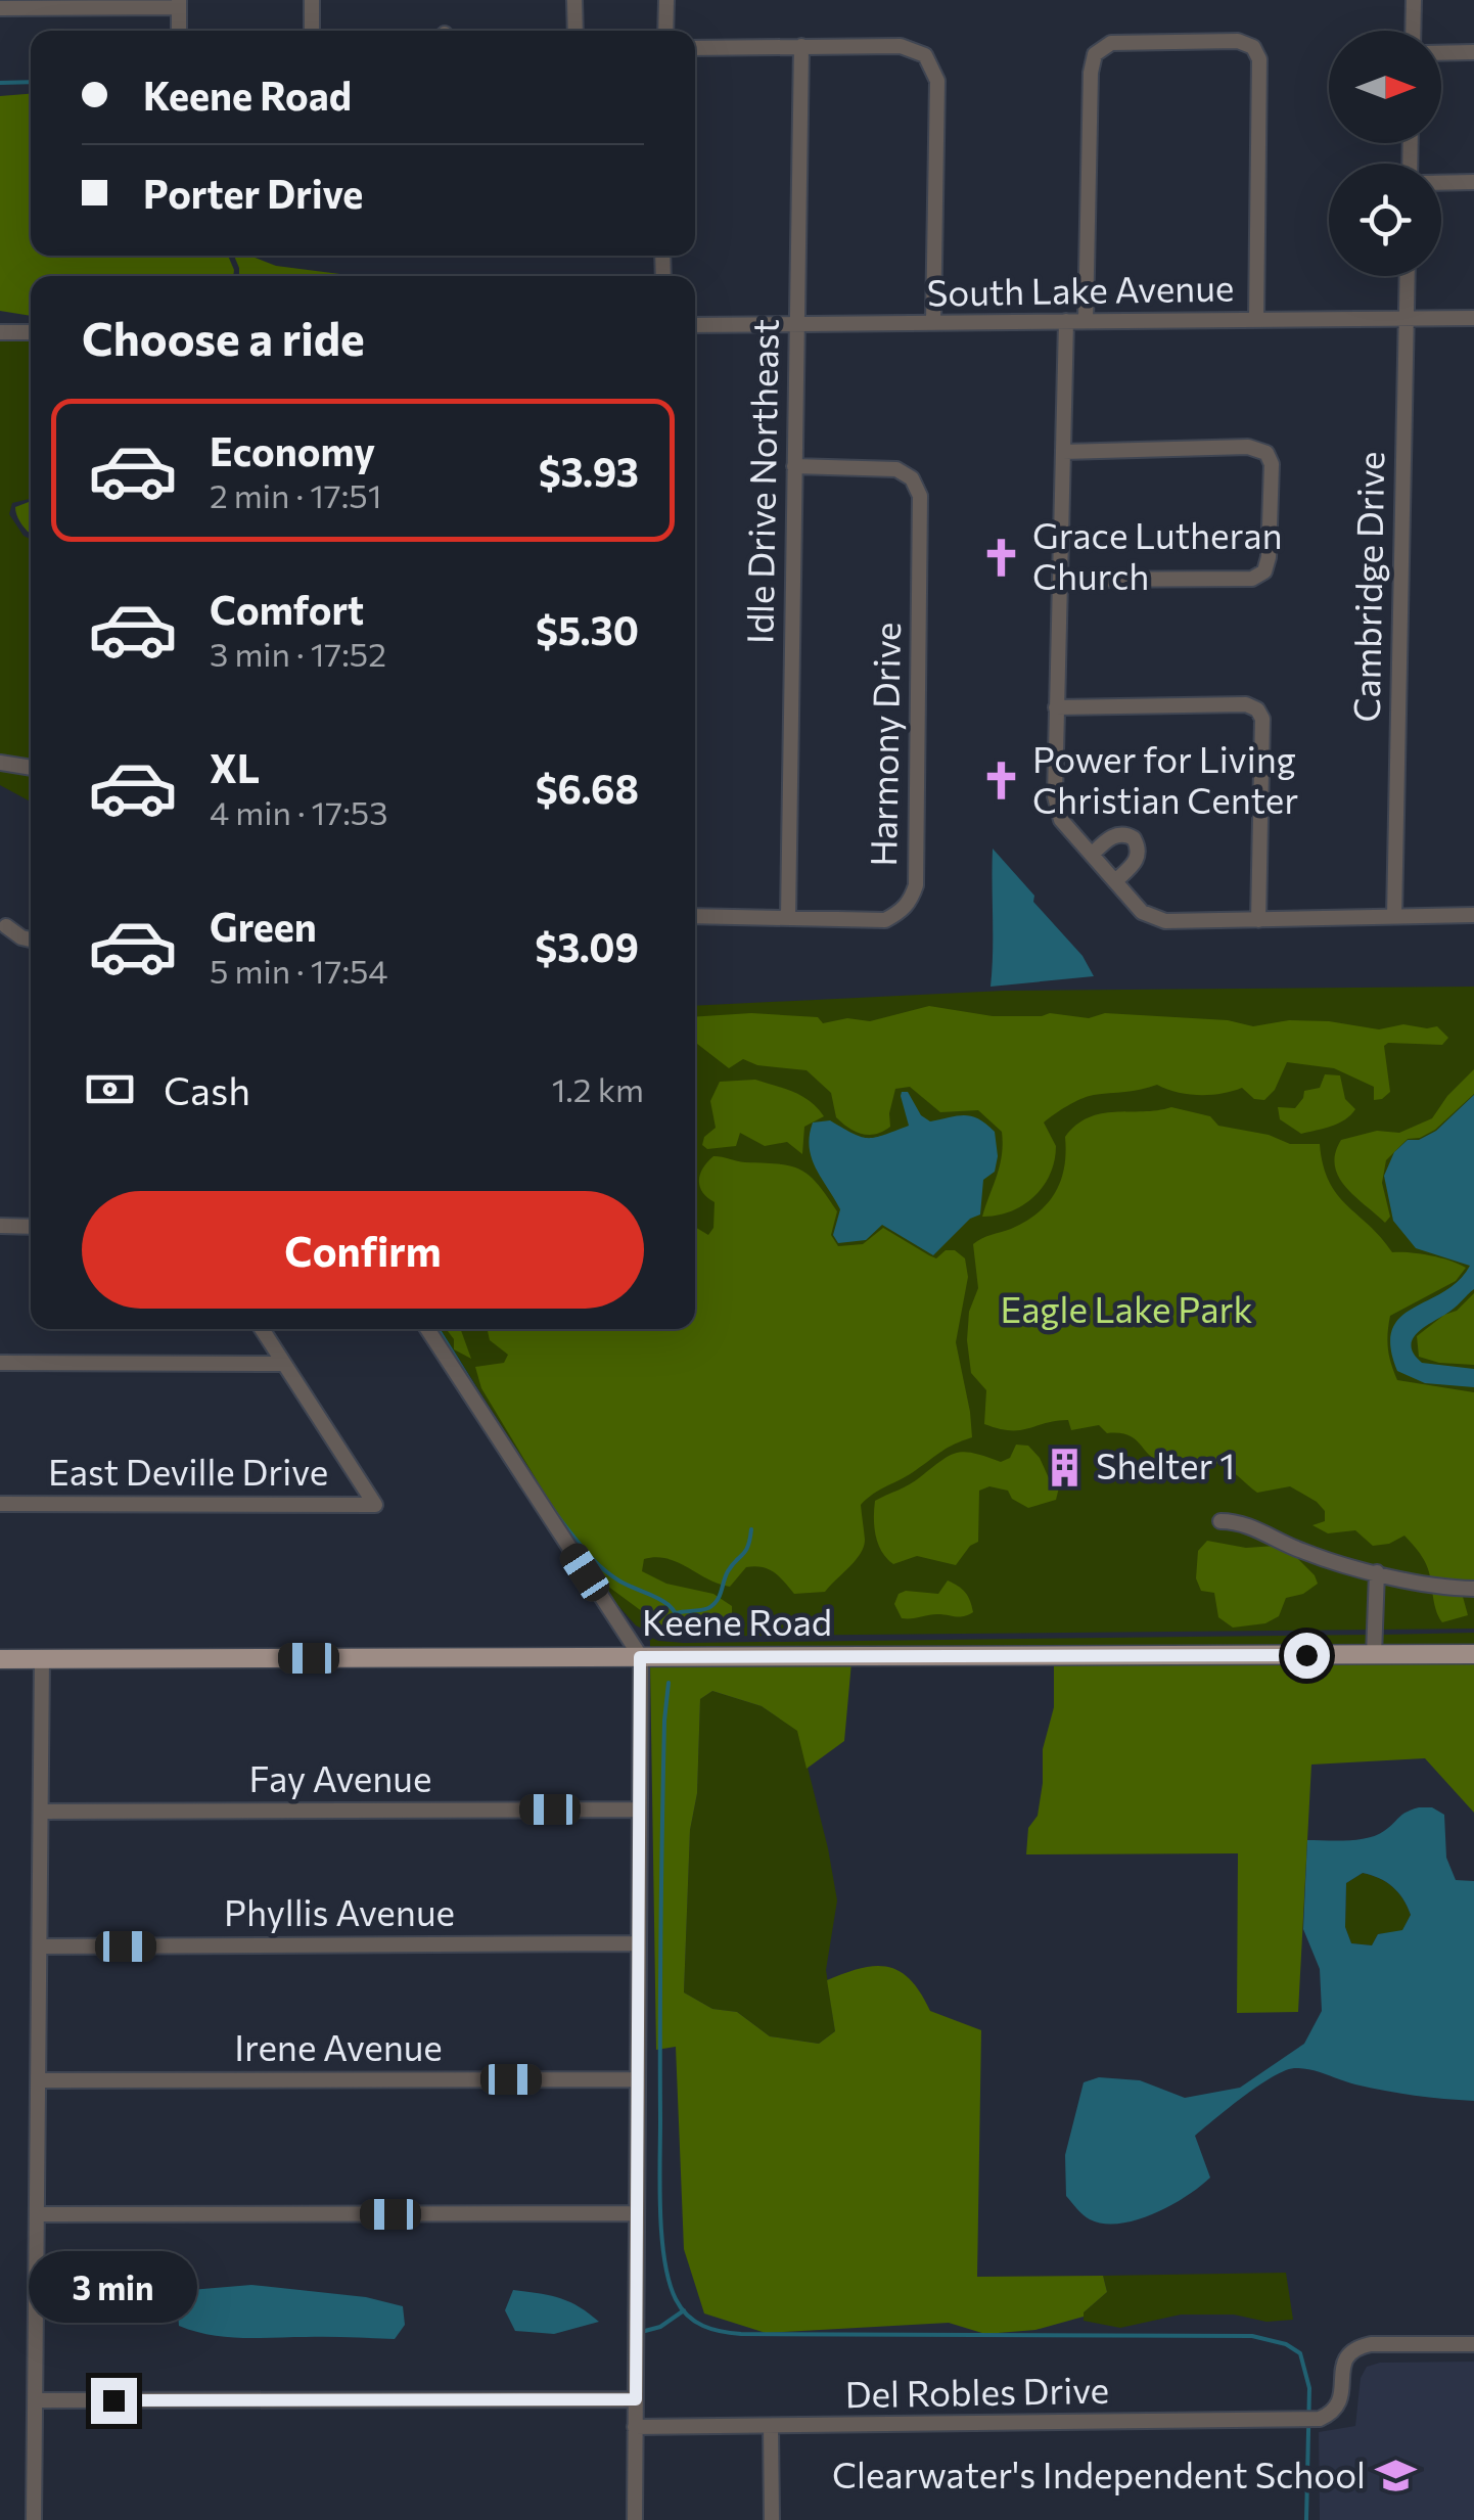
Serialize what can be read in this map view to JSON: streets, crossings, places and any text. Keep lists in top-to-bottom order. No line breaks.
{"streets":{"main road":["Keene Road"],"street":["South Lake Avenue","Idle Drive Northeast","Cambridge Drive","Harmony Drive","East Deville Drive","Fay Avenue","Phyllis Avenue","Irene Avenue","Del Robles Drive"]},"crossings":[["South Lake Avenue","Idle Drive Northeast"],["South Lake Avenue","Cambridge Drive"],["Idle Drive Northeast","Harmony Drive"]],"parks":["Eagle Lake Park"],"places":{"church":["Grace Lutheran Church","Power for Living Christian Center"],"building":["Shelter 1"],"school or university":["Clearwater's Independent School"]},"north":"right","page":{"banner":["Keene Road","Porter Drive"],"heading":"Choose a ride","list":[{"name":"Economy","note":"2 min · 17:51","value":"$3.93"},{"name":"Comfort","note":"3 min · 17:52","value":"$5.30"},{"name":"XL","note":"4 min · 17:53","value":"$6.68"},{"name":"Green","note":"5 min · 17:54","value":"$3.09"}],"pay":["Cash","1.2 km"],"buttons":"Confirm","bubble":"3 min"}}
